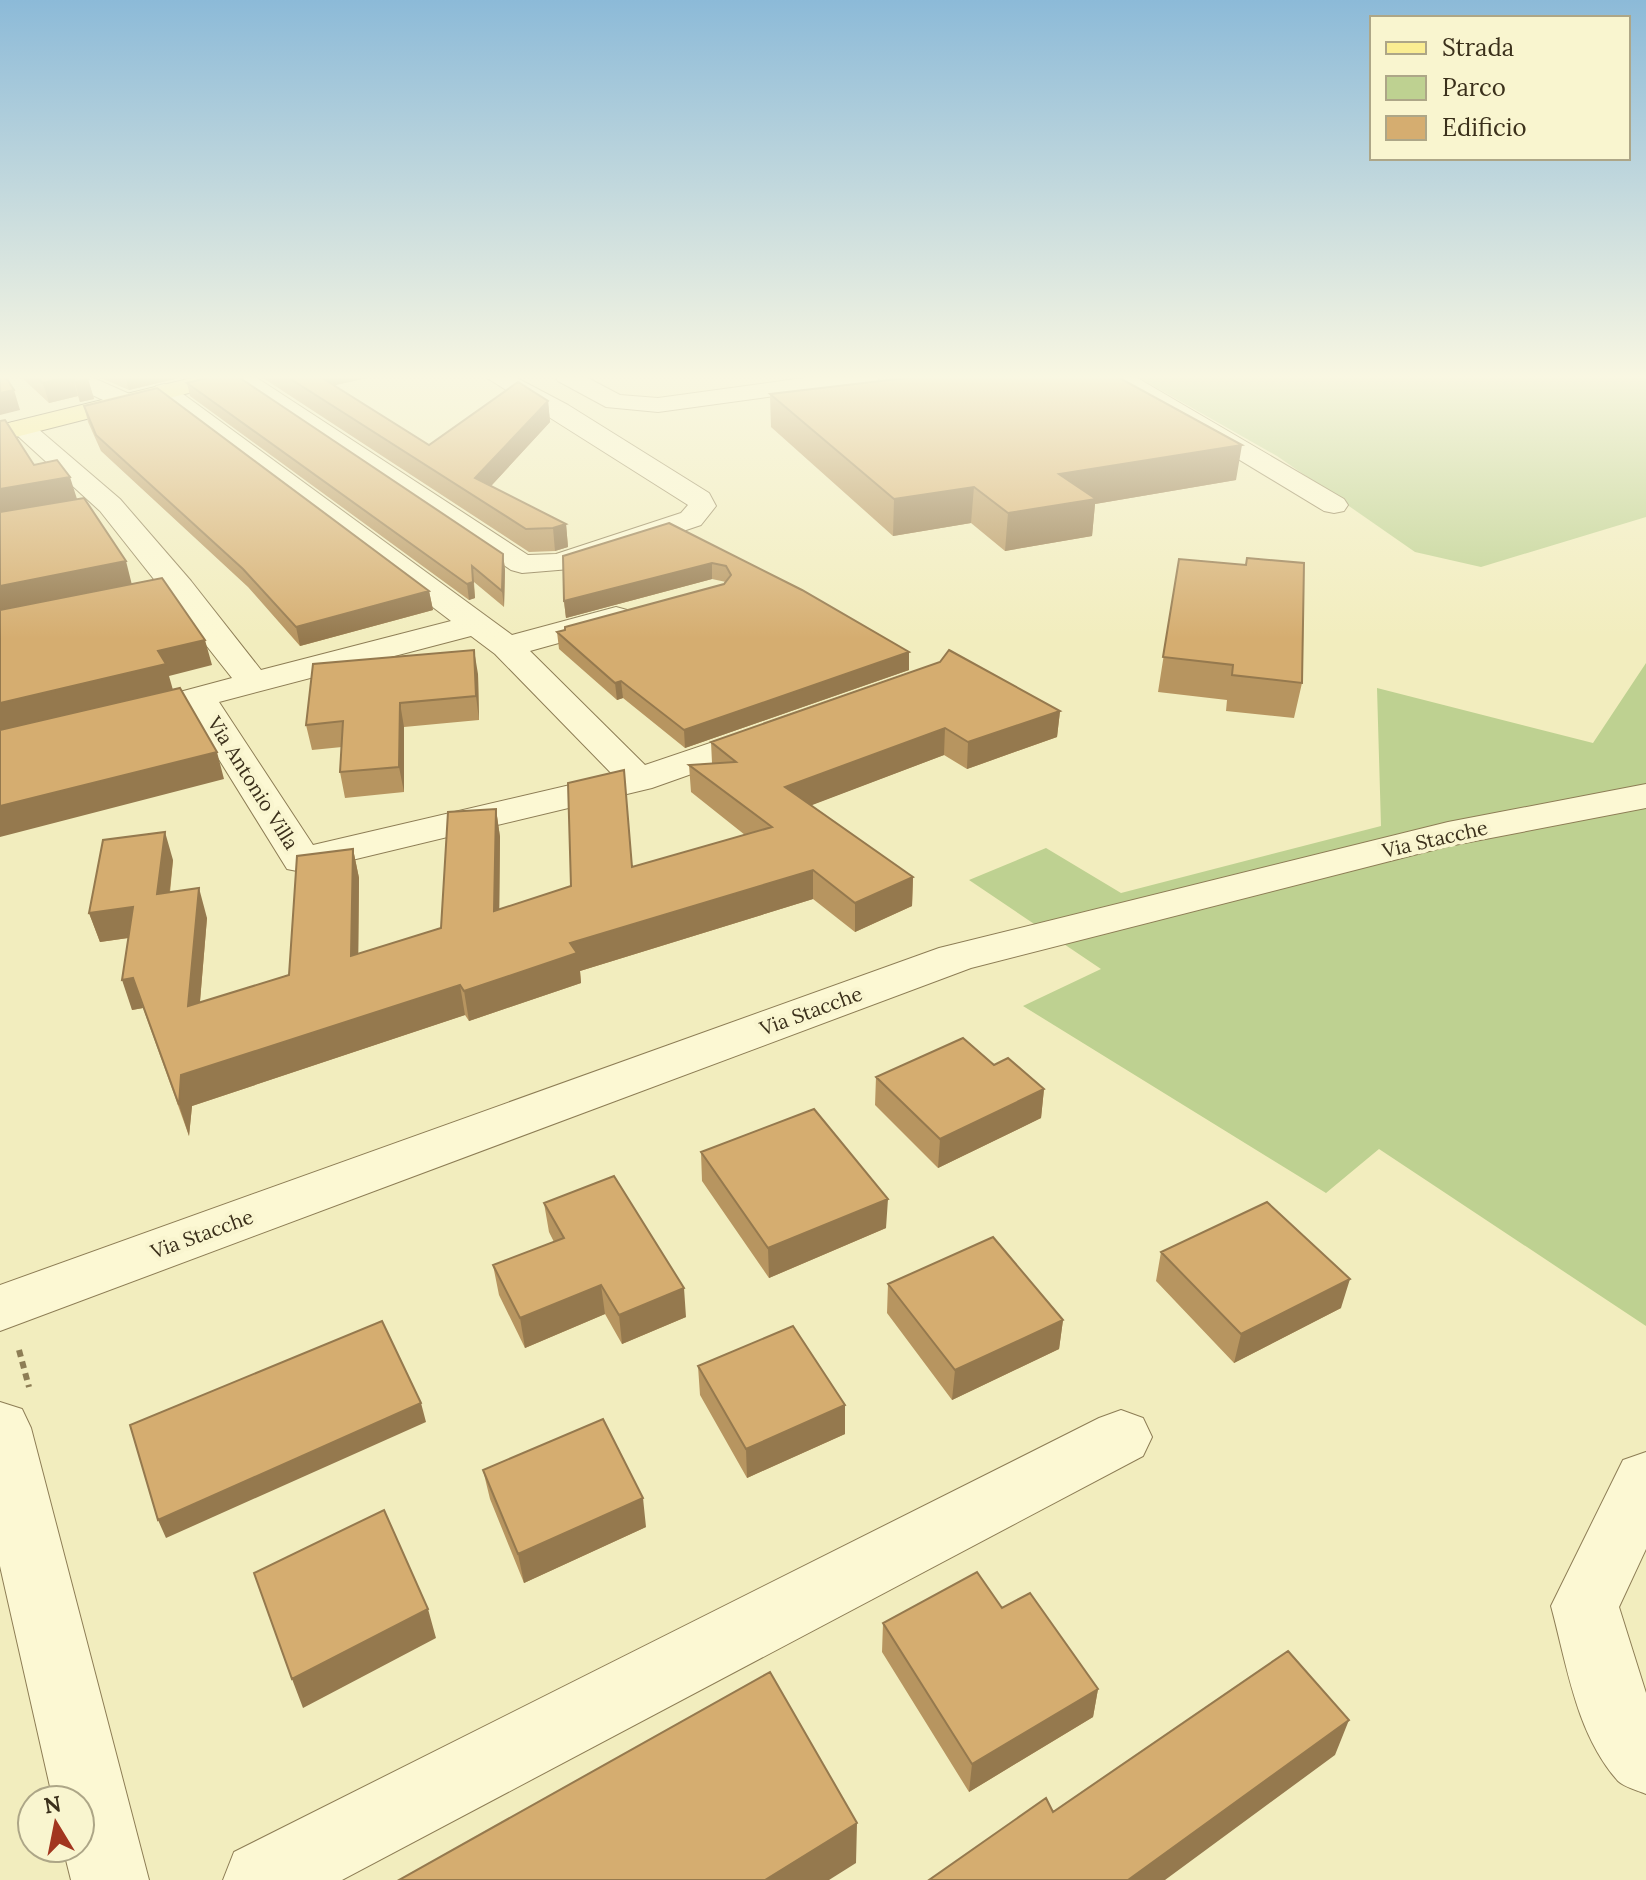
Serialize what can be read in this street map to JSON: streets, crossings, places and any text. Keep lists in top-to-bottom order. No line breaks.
{"streets":{"street":["Via Antonio Villa","Via Stacche"]},"legend":["Strada","Parco","Edificio"],"north":"top"}
